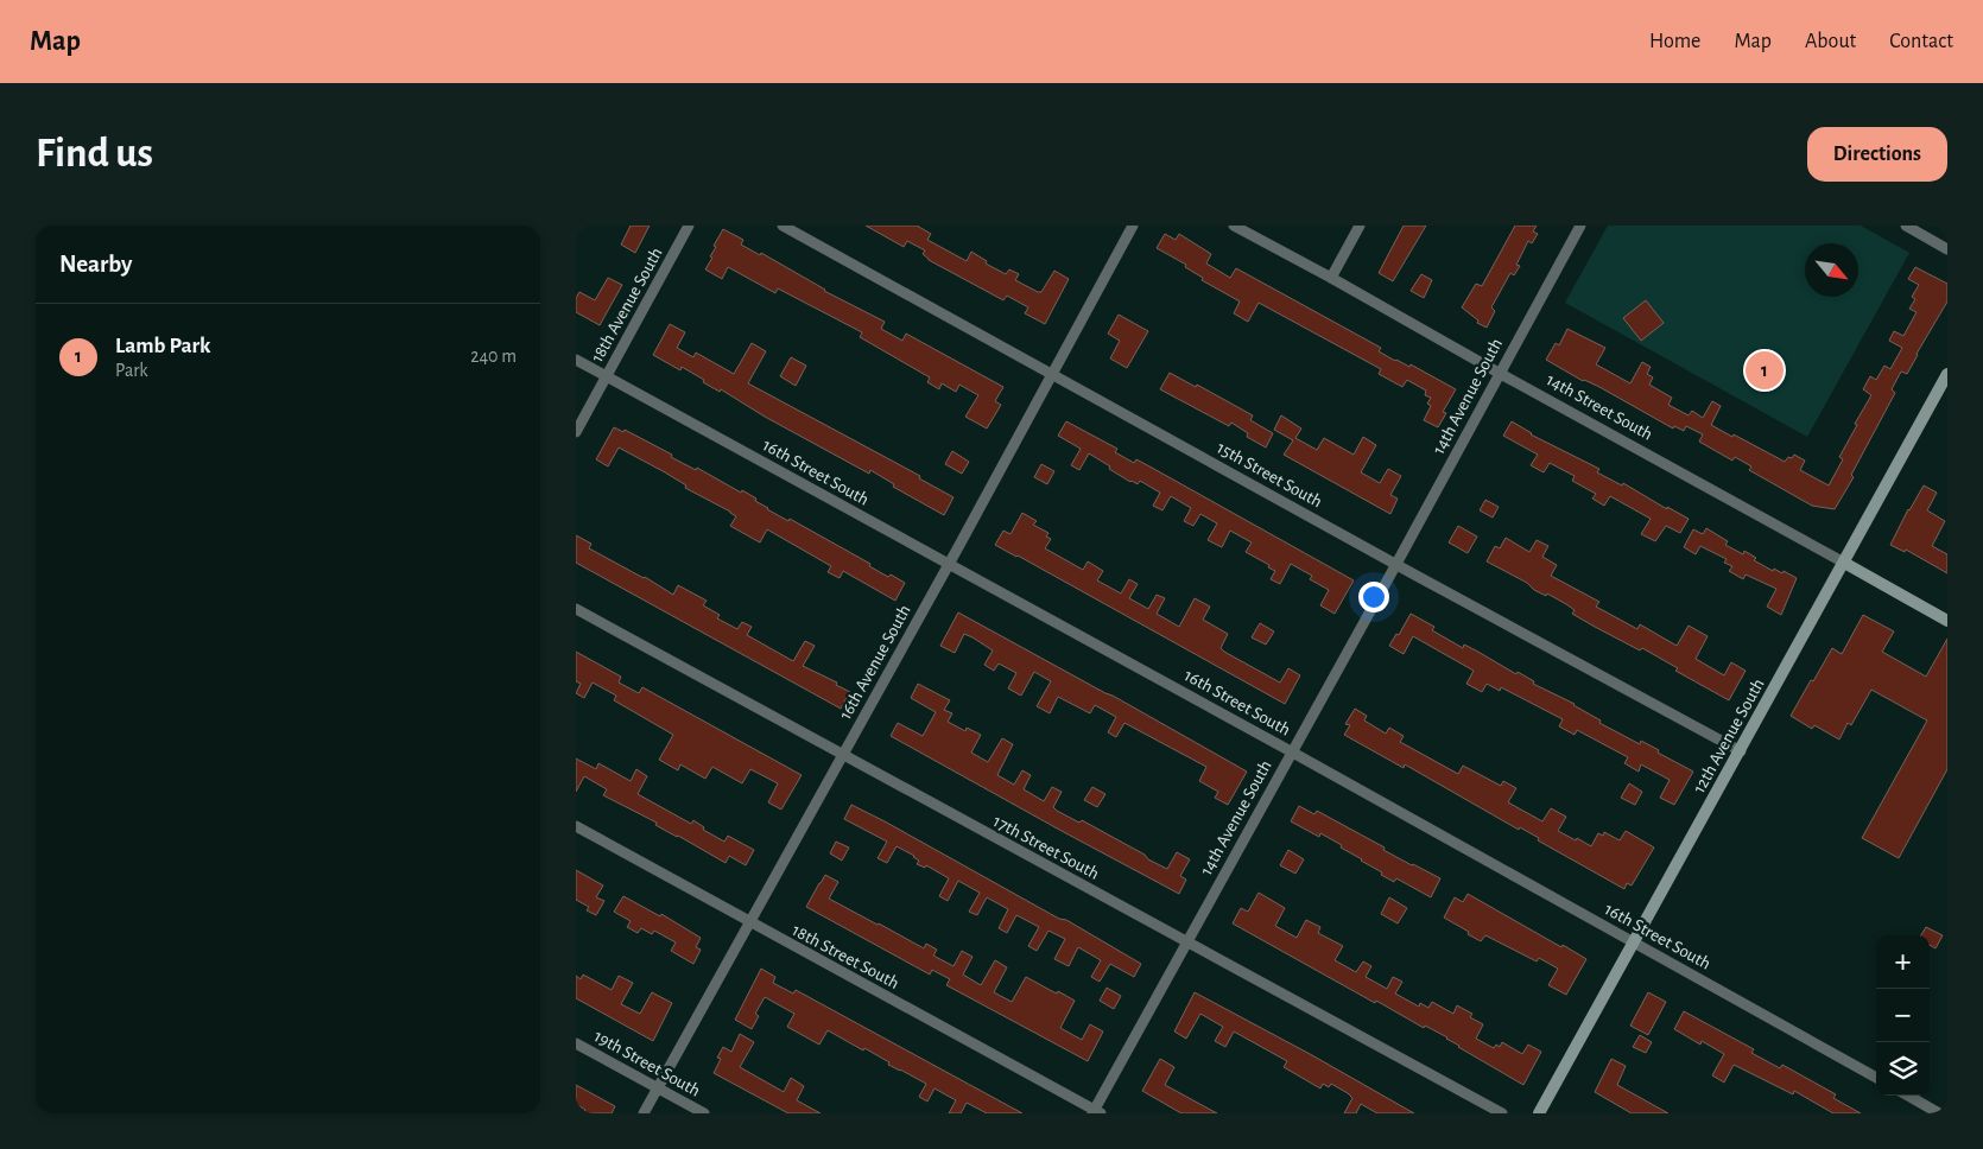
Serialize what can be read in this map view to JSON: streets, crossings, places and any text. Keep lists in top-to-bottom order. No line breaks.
{"streets":{"street":["18th Avenue South","14th Avenue South","14th Street South","16th Street South","15th Street South","16th Avenue South","12th Avenue South","17th Street South","18th Street South","19th Street South"]},"crossings":[["18th Avenue South","16th Street South"],["14th Avenue South","14th Street South"],["14th Avenue South","16th Street South"],["14th Avenue South","15th Street South"],["14th Avenue South","17th Street South"],["14th Avenue South","18th Street South"],["14th Street South","12th Avenue South"],["16th Street South","16th Avenue South"],["16th Street South","12th Avenue South"],["15th Street South","16th Avenue South"],["15th Street South","12th Avenue South"],["16th Avenue South","17th Street South"],["16th Avenue South","18th Street South"],["16th Avenue South","19th Street South"]],"north":"bottom right","page":{"header":"Map","nav":["Home","Map","About","Contact"],"buttons":"Directions","title":"Find us","heading":"Nearby","list":[{"mark":"1","name":"Lamb Park","note":"Park","value":"240 m"}],"pins":"1","map_buttons":["+","−"]}}
